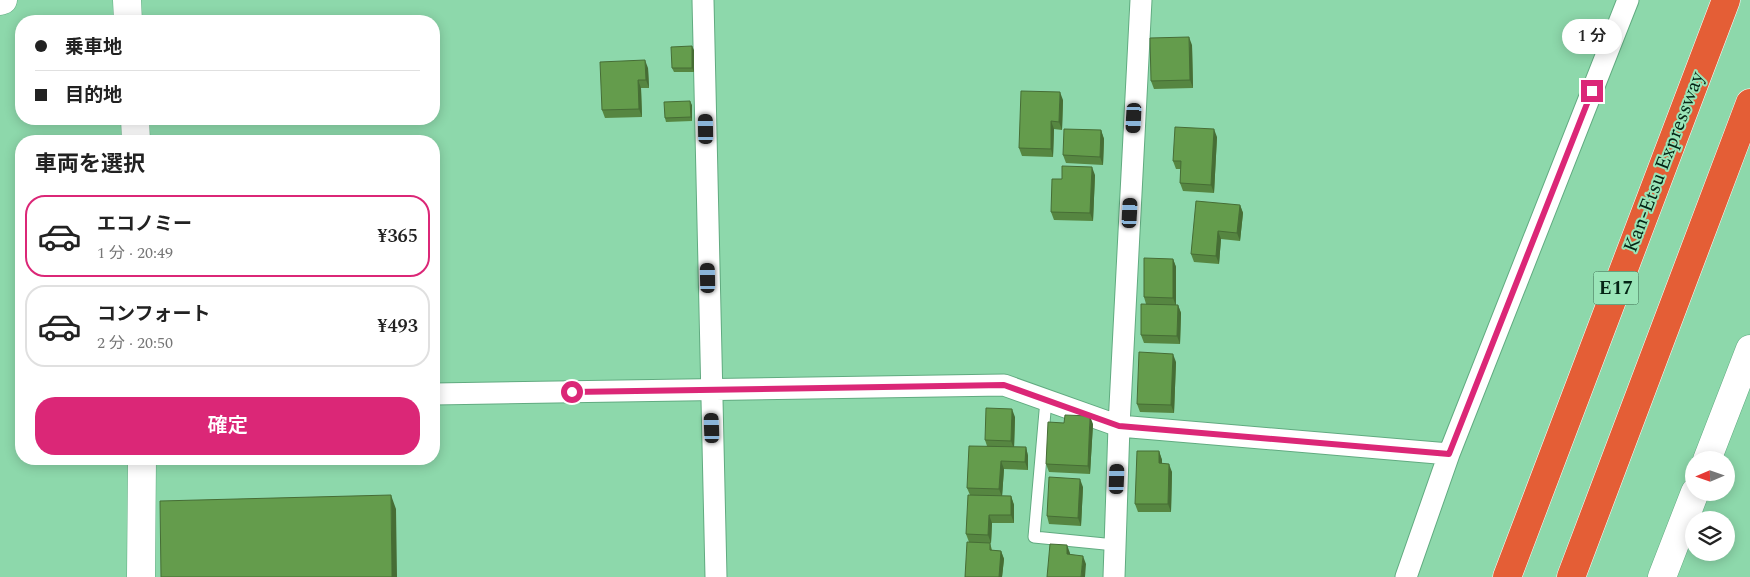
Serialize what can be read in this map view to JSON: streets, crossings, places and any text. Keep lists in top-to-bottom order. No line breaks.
{"streets":{"highway":["Kan-Etsu Expressway","E17"]},"north":"left","page":{"banner":["乗車地","目的地"],"bubble":"1 分","heading":"車両を選択","list":[{"name":"エコノミー","note":"1 分 · 20:49","value":"¥365"},{"name":"コンフォート","note":"2 分 · 20:50","value":"¥493"}],"buttons":"確定"}}
